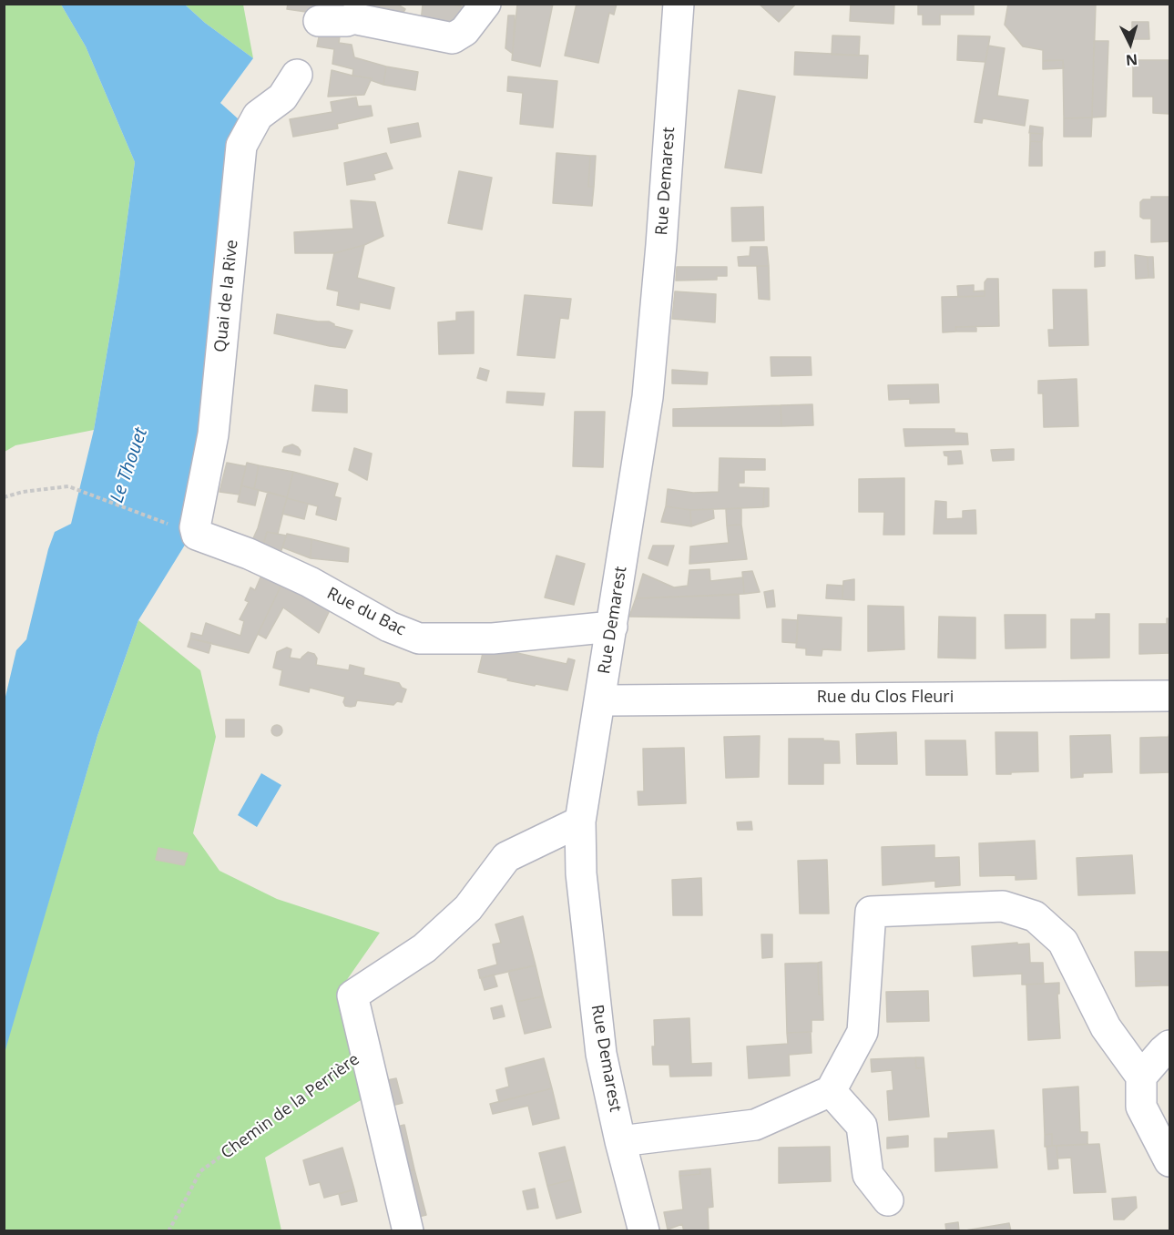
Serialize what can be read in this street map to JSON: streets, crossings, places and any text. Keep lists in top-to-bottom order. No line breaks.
{"streets":{"street":["Rue Demarest","Quai de la Rive","Rue du Bac","Rue du Clos Fleuri","Chemin de la Perrière"]},"crossings":[["Rue Demarest","Rue du Bac"],["Rue Demarest","Rue du Clos Fleuri"],["Rue Demarest","Chemin de la Perrière"],["Quai de la Rive","Rue du Bac"]],"water":["Le Thouet"],"north":"bottom"}
